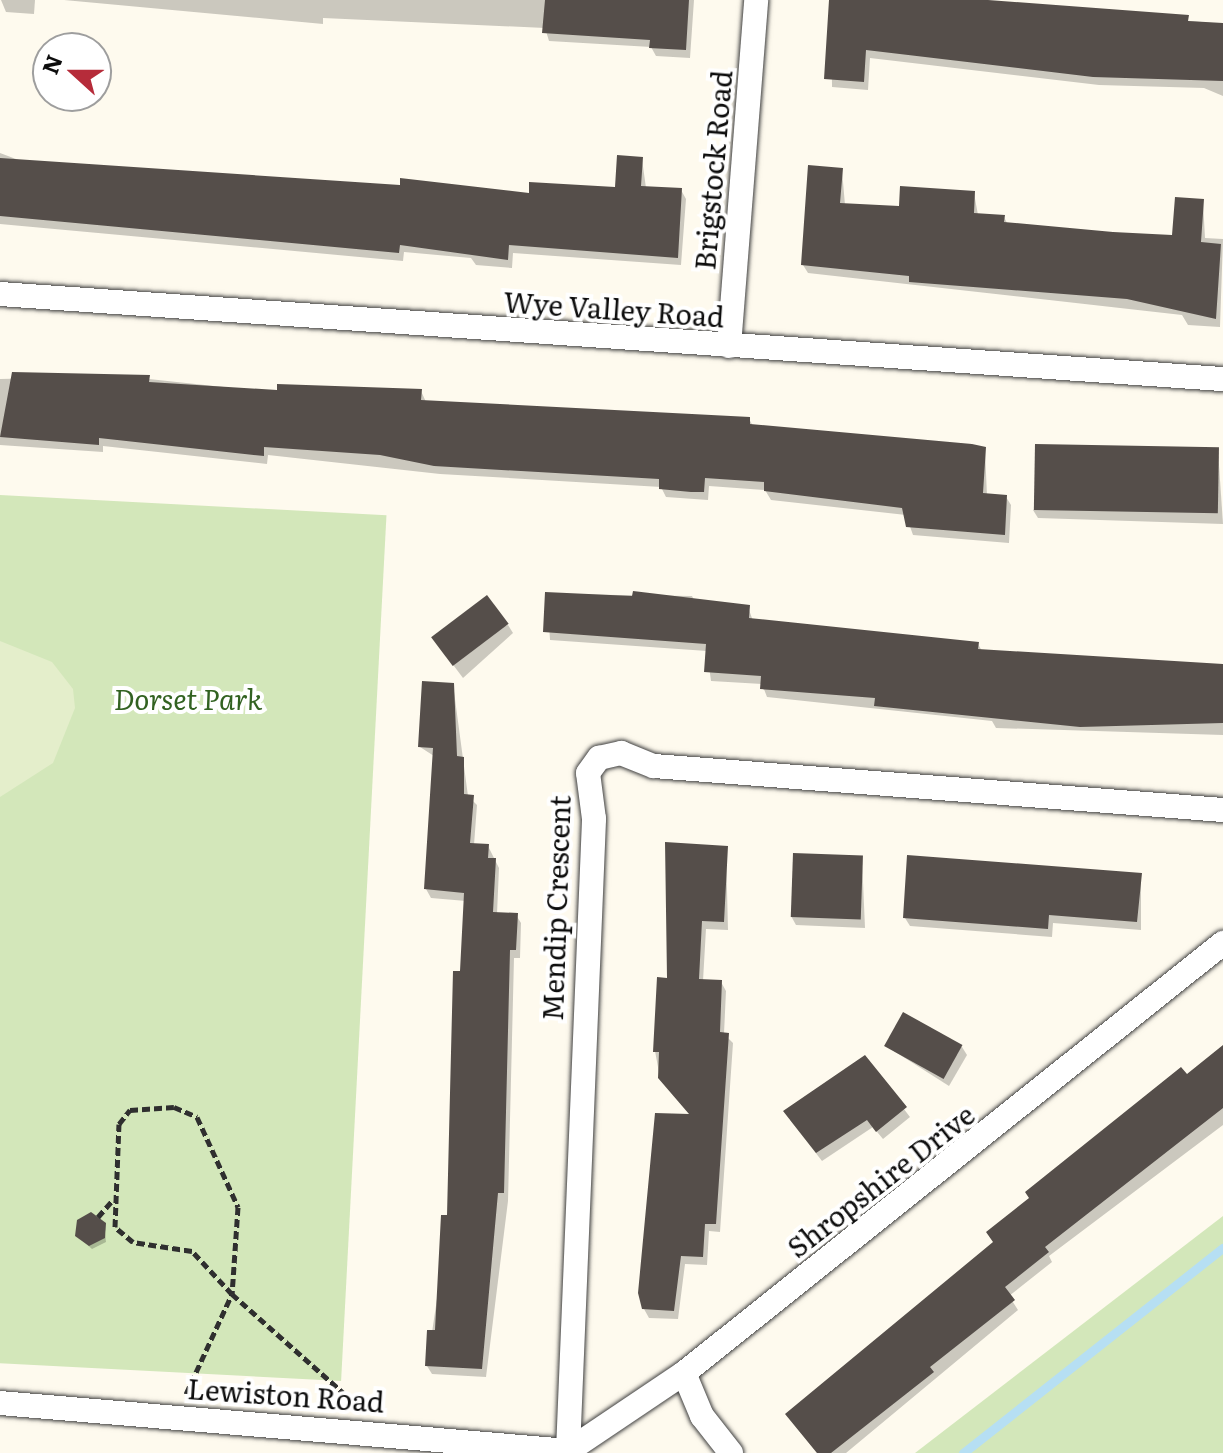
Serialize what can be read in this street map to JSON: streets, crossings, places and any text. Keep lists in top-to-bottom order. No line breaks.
{"streets":{"street":["Brigstock Road","Wye Valley Road","Mendip Crescent","Shropshire Drive","Lewiston Road"]},"crossings":[["Brigstock Road","Wye Valley Road"],["Mendip Crescent","Shropshire Drive"],["Mendip Crescent","Lewiston Road"],["Shropshire Drive","Lewiston Road"]],"parks":["Dorset Park"],"north":"left"}
